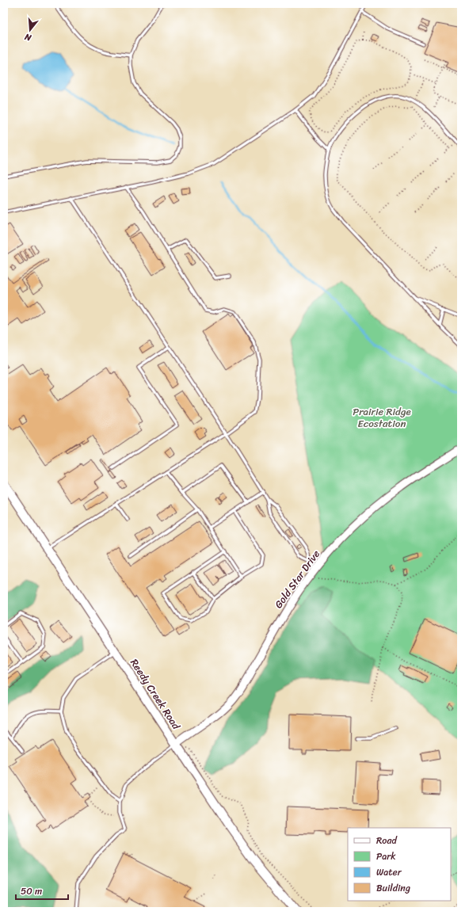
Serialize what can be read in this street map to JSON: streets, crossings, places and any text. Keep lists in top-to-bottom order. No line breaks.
{"streets":{"main road":["Reedy Creek Road"],"street":["Gold Star Drive"]},"crossings":[["Gold Star Drive","Reedy Creek Road"]],"parks":["Prairie Ridge Ecostation"],"legend":["Road","Park","Water","Building"],"scale_bar":"50 m","north":"bottom"}
